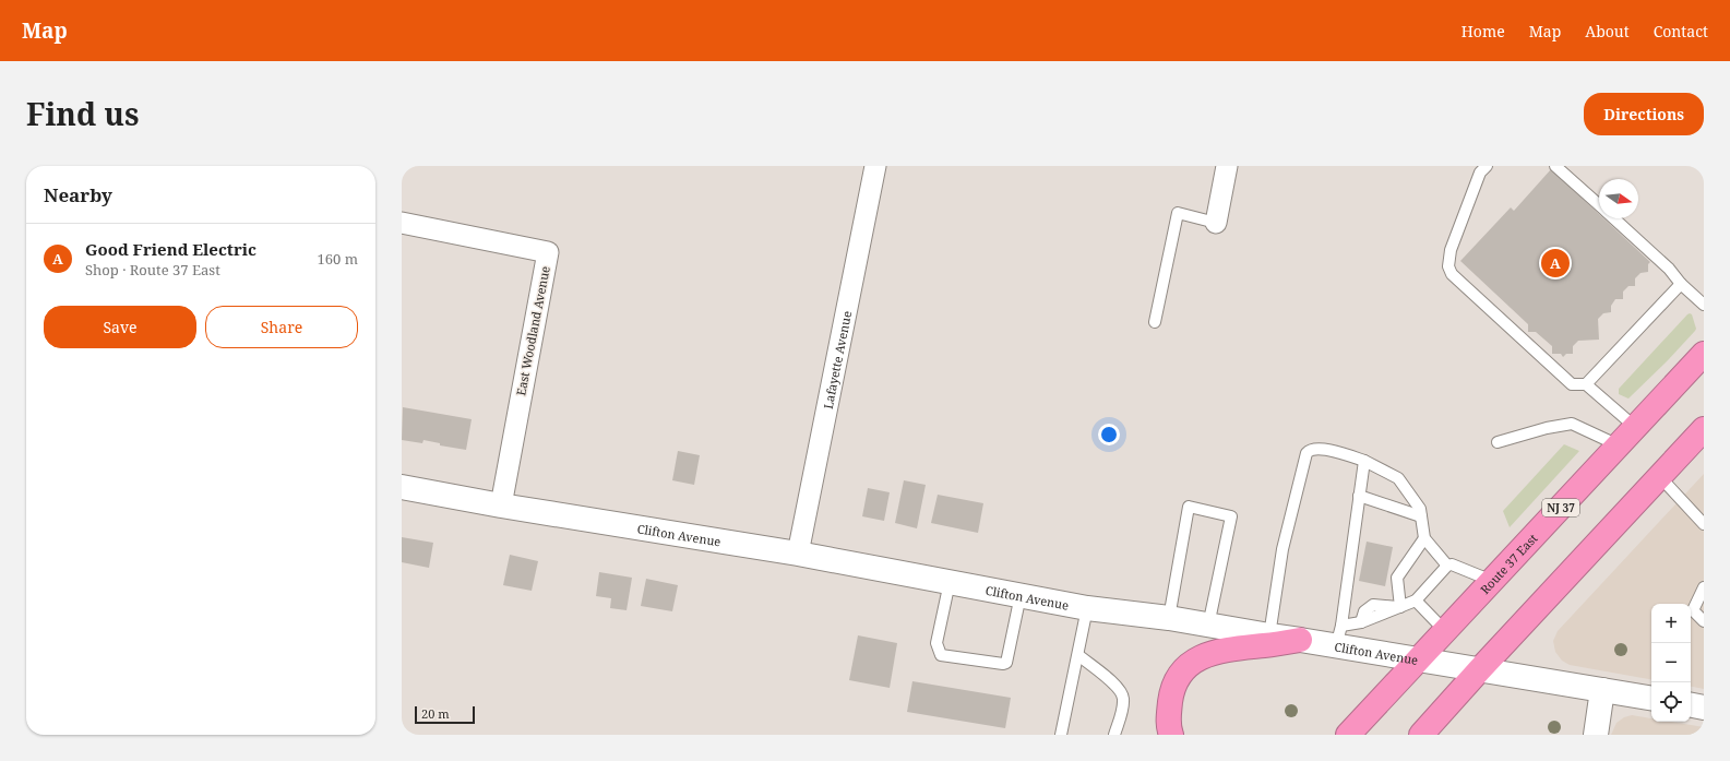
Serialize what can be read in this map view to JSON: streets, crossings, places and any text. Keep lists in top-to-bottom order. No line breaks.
{"streets":{"highway":["NJ 37","Route 37 East"],"street":["East Woodland Avenue","Lafayette Avenue","Clifton Avenue"]},"crossings":[["East Woodland Avenue","Clifton Avenue"],["Lafayette Avenue","Clifton Avenue"],["Clifton Avenue","Route 37 East"]],"scale_bar":"20 m","north":"right","page":{"header":"Map","nav":["Home","Map","About","Contact"],"title":"Find us","buttons":["Directions",["Save","Share"]],"heading":"Nearby","list":[{"mark":"A","name":"Good Friend Electric","note":"Shop · Route 37 East","value":"160 m"}],"pins":"A","map_buttons":["+","−"],"scale":"20 m"}}
